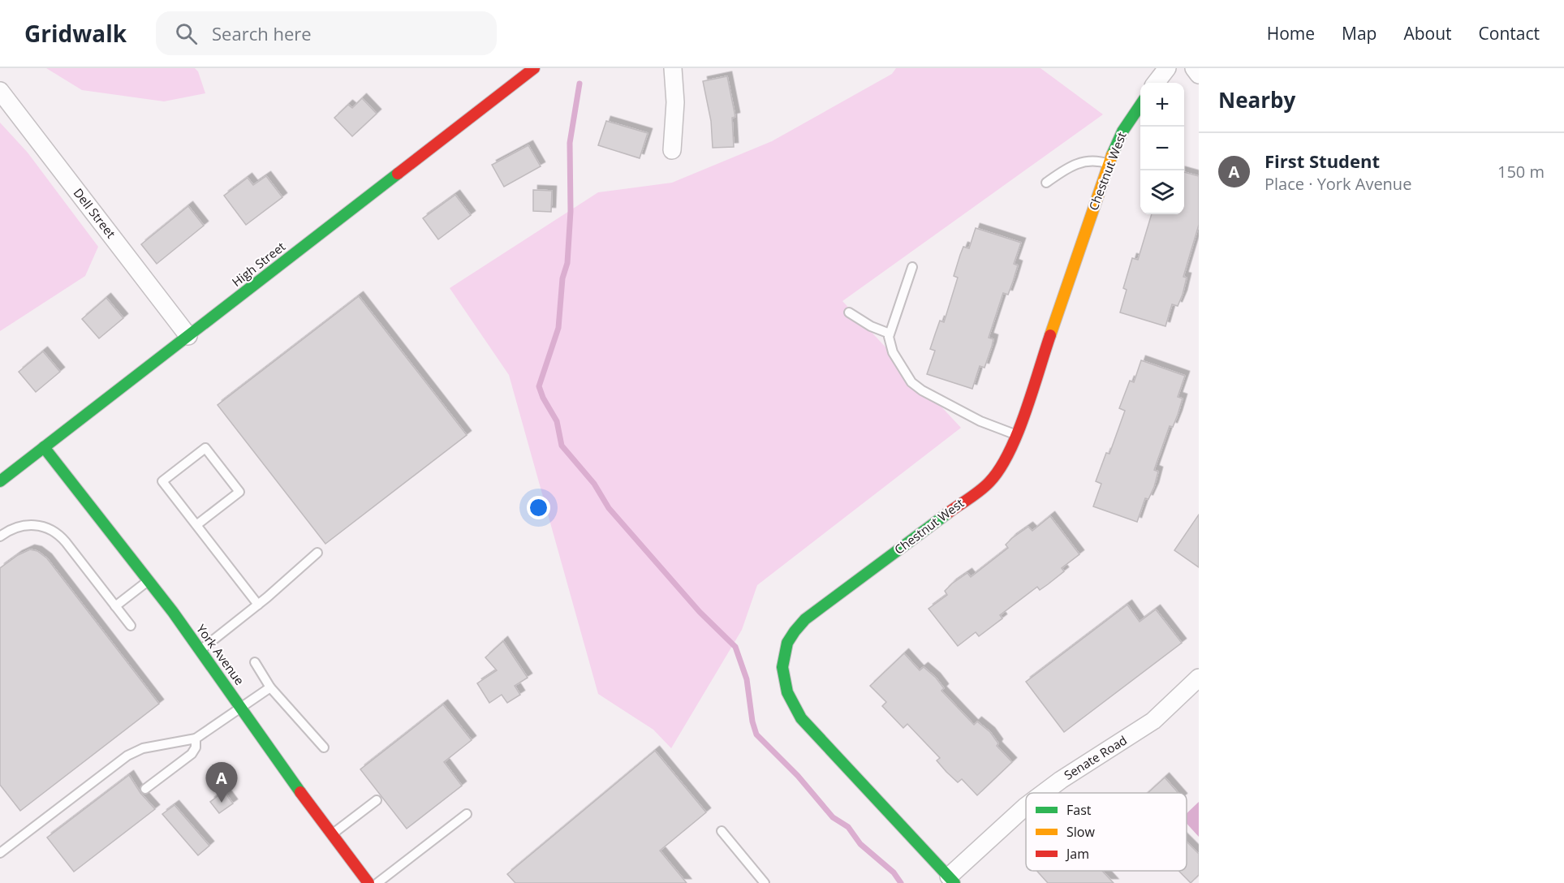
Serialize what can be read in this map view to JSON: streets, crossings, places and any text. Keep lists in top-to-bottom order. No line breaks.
{"streets":{"street":["Chestnut West","Dell Street","High Street","York Avenue","Senate Road"]},"crossings":[["Chestnut West","Senate Road"],["Dell Street","High Street"],["High Street","York Avenue"]],"legend":["Fast","Slow","Jam"],"page":{"header":"Gridwalk","search":"Search here","nav":["Home","Map","About","Contact"],"heading":"Nearby","map_buttons":["+","−"],"list":[{"mark":"A","name":"First Student","note":"Place · York Avenue","value":"150 m"}],"pins":"A"}}
